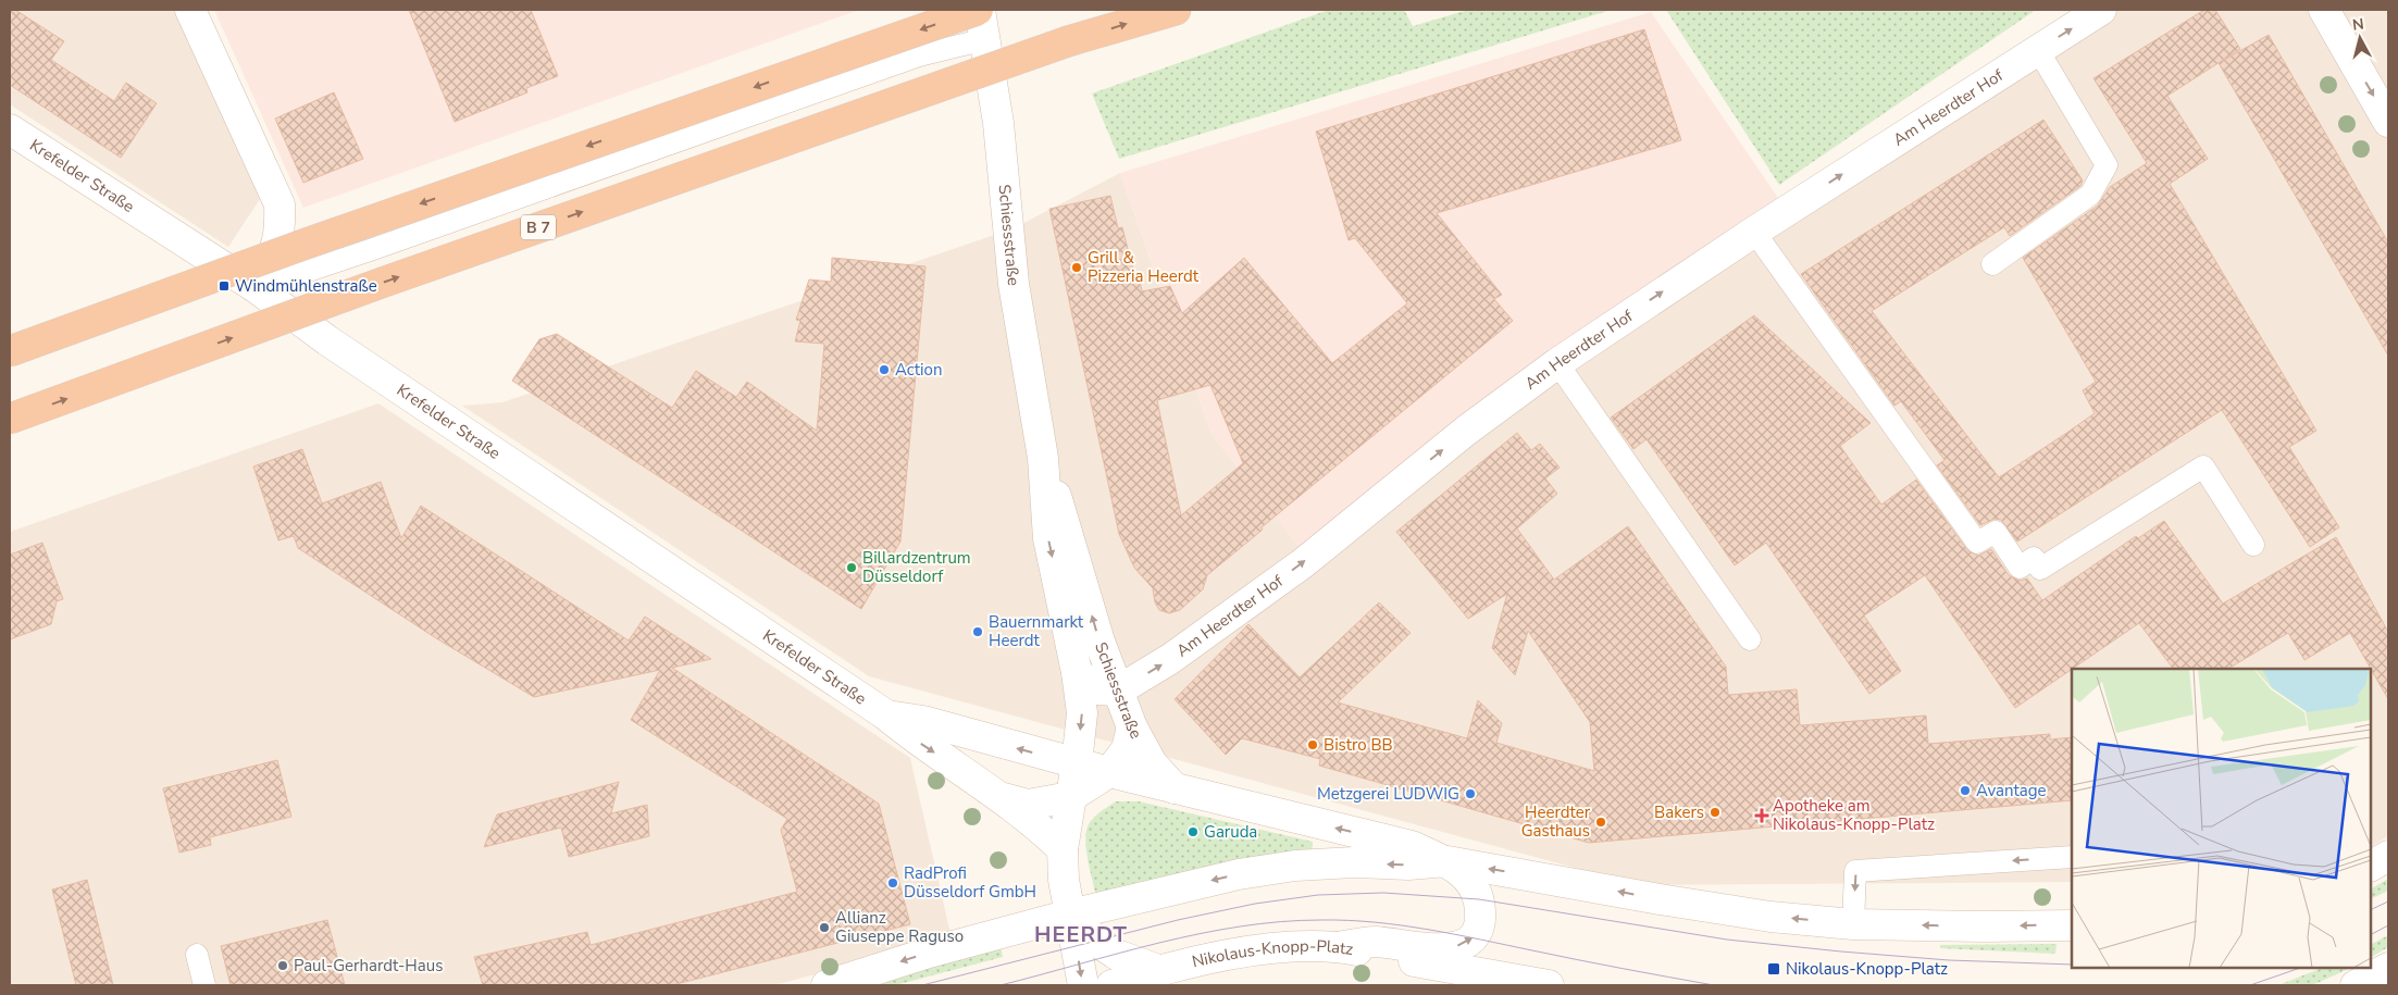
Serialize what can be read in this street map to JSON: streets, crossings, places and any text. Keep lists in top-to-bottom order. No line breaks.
{"streets":{"highway":["B 7"],"main road":["Am Heerdter Hof","Krefelder Straße","Schiessstraße","Nikolaus-Knopp-Platz"]},"crossings":[["Am Heerdter Hof","Schiessstraße"],["Krefelder Straße","Schiessstraße"]],"one_way":["Am Heerdter Hof"],"districts":["HEERDT"],"places":{"other":["Grill & Pizzeria Heerdt","Action","Billardzentrum Düsseldorf","Bauernmarkt Heerdt","Bistro BB","Avantage","Metzgerei LUDWIG","Bakers","Heerdter Gasthaus","Garuda","RadProfi Düsseldorf GmbH","Allianz Giuseppe Raguso","Paul-Gerhardt-Haus"],"transit":["Windmühlenstraße","Nikolaus-Knopp-Platz"],"health":["Apotheke am Nikolaus-Knopp-Platz"]},"north":"top"}
